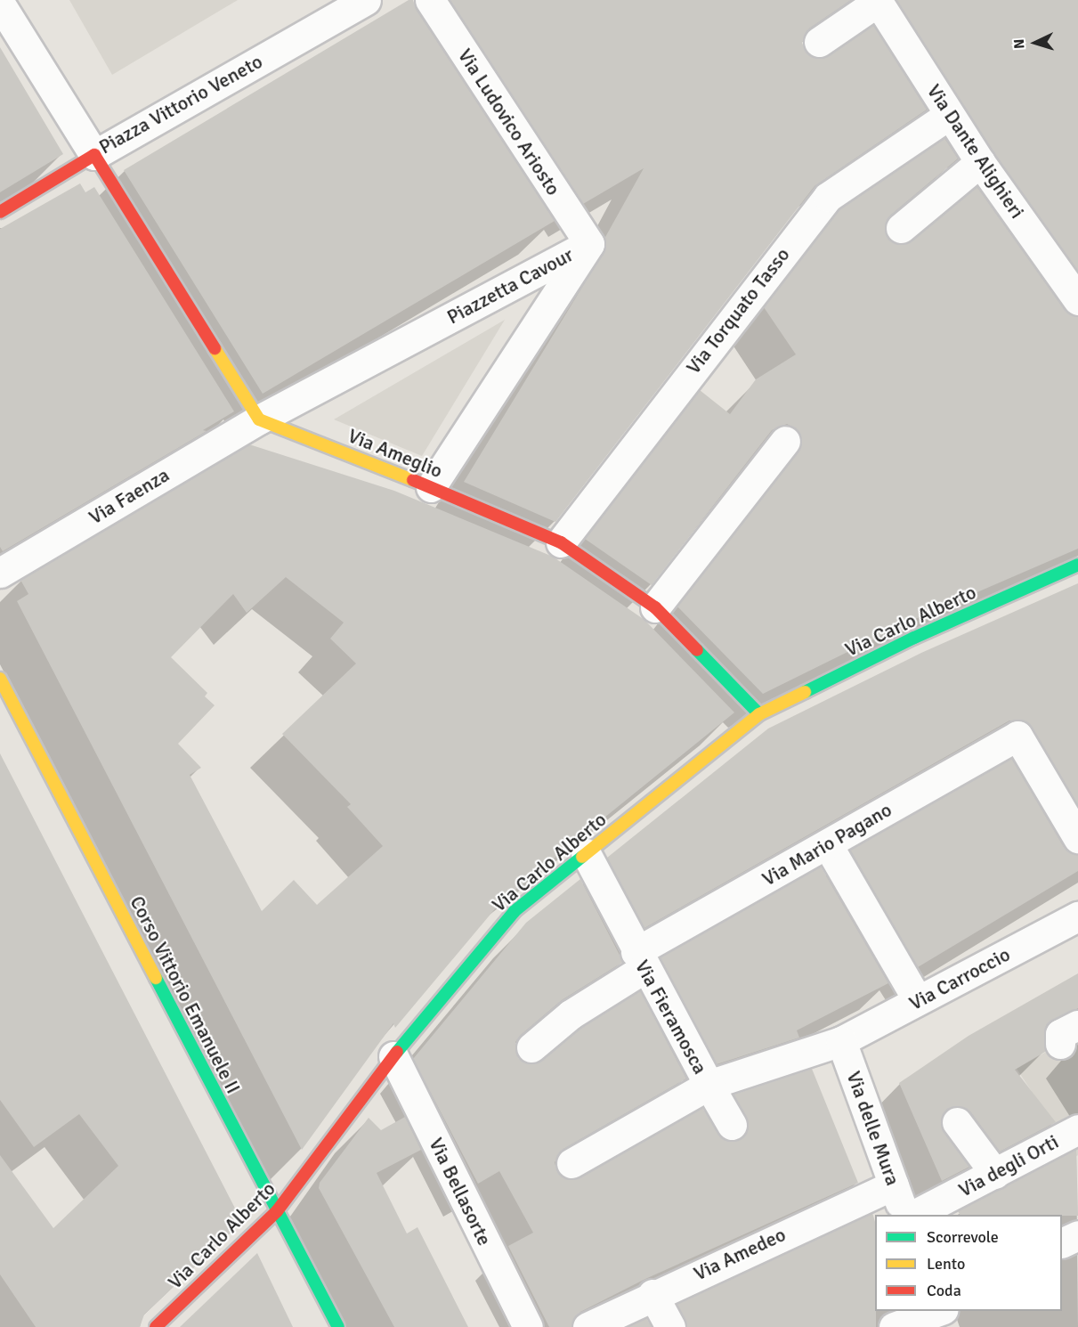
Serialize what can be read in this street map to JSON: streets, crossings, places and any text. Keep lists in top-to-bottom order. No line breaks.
{"streets":{"street":["Piazza Vittorio Veneto","Via Ludovico Ariosto","Via Dante Alighieri","Piazzetta Cavour","Via Torquato Tasso","Via Ameglio","Via Faenza","Via Carlo Alberto","Via Mario Pagano","Via Carroccio","Corso Vittorio Emanuele II","Via Fieramosca","Via delle Mura","Via degli Orti","Via Bellasorte","Via Amedeo"]},"crossings":[["Via Ludovico Ariosto","Piazzetta Cavour"],["Via Dante Alighieri","Via Torquato Tasso"],["Piazzetta Cavour","Via Ameglio"],["Piazzetta Cavour","Via Faenza"],["Via Torquato Tasso","Via Ameglio"],["Via Ameglio","Via Faenza"],["Via Ameglio","Via Carlo Alberto"],["Via Carlo Alberto","Corso Vittorio Emanuele II"],["Via Carlo Alberto","Via Fieramosca"],["Via Carlo Alberto","Via Bellasorte"],["Via Mario Pagano","Via Fieramosca"],["Via Carroccio","Via Fieramosca"],["Via Carroccio","Via delle Mura"],["Via Fieramosca","Via delle Mura"],["Via delle Mura","Via Amedeo"]],"legend":["Scorrevole","Lento","Coda"],"north":"left"}
